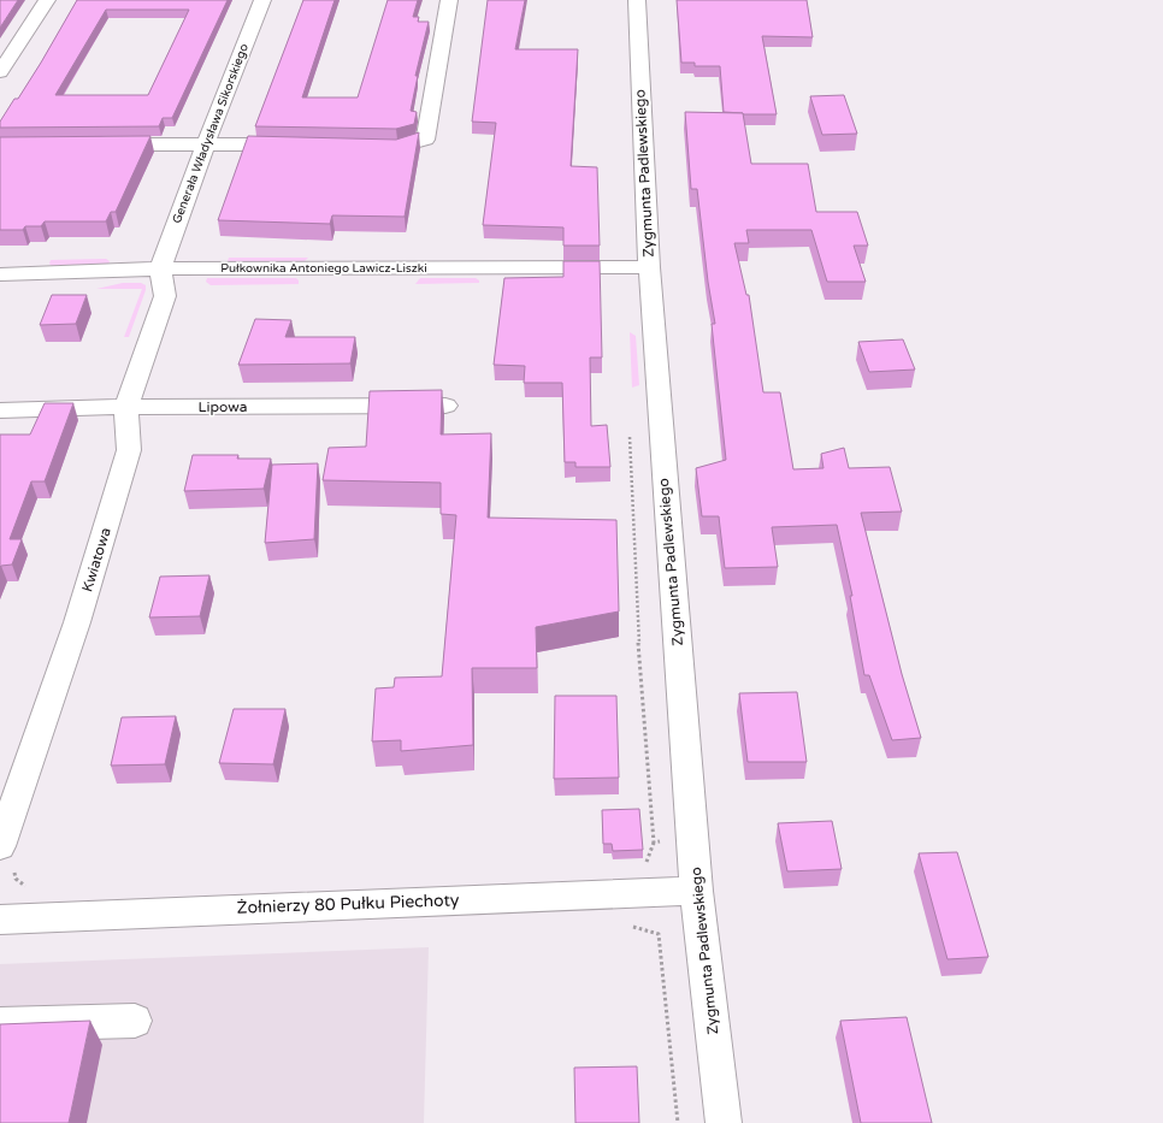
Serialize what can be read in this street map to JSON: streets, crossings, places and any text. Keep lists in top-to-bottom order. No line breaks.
{"streets":{"street":["Generała Władysława Sikorskiego","Zygmunta Padlewskiego","Pułkownika Antoniego Lawicz-Liszki","Lipowa","Kwiatowa","Żołnierzy 80 Pułku Piechoty"]},"crossings":[["Generała Władysława Sikorskiego","Pułkownika Antoniego Lawicz-Liszki"],["Generała Władysława Sikorskiego","Kwiatowa"],["Zygmunta Padlewskiego","Pułkownika Antoniego Lawicz-Liszki"],["Zygmunta Padlewskiego","Żołnierzy 80 Pułku Piechoty"],["Pułkownika Antoniego Lawicz-Liszki","Kwiatowa"],["Lipowa","Kwiatowa"]]}
